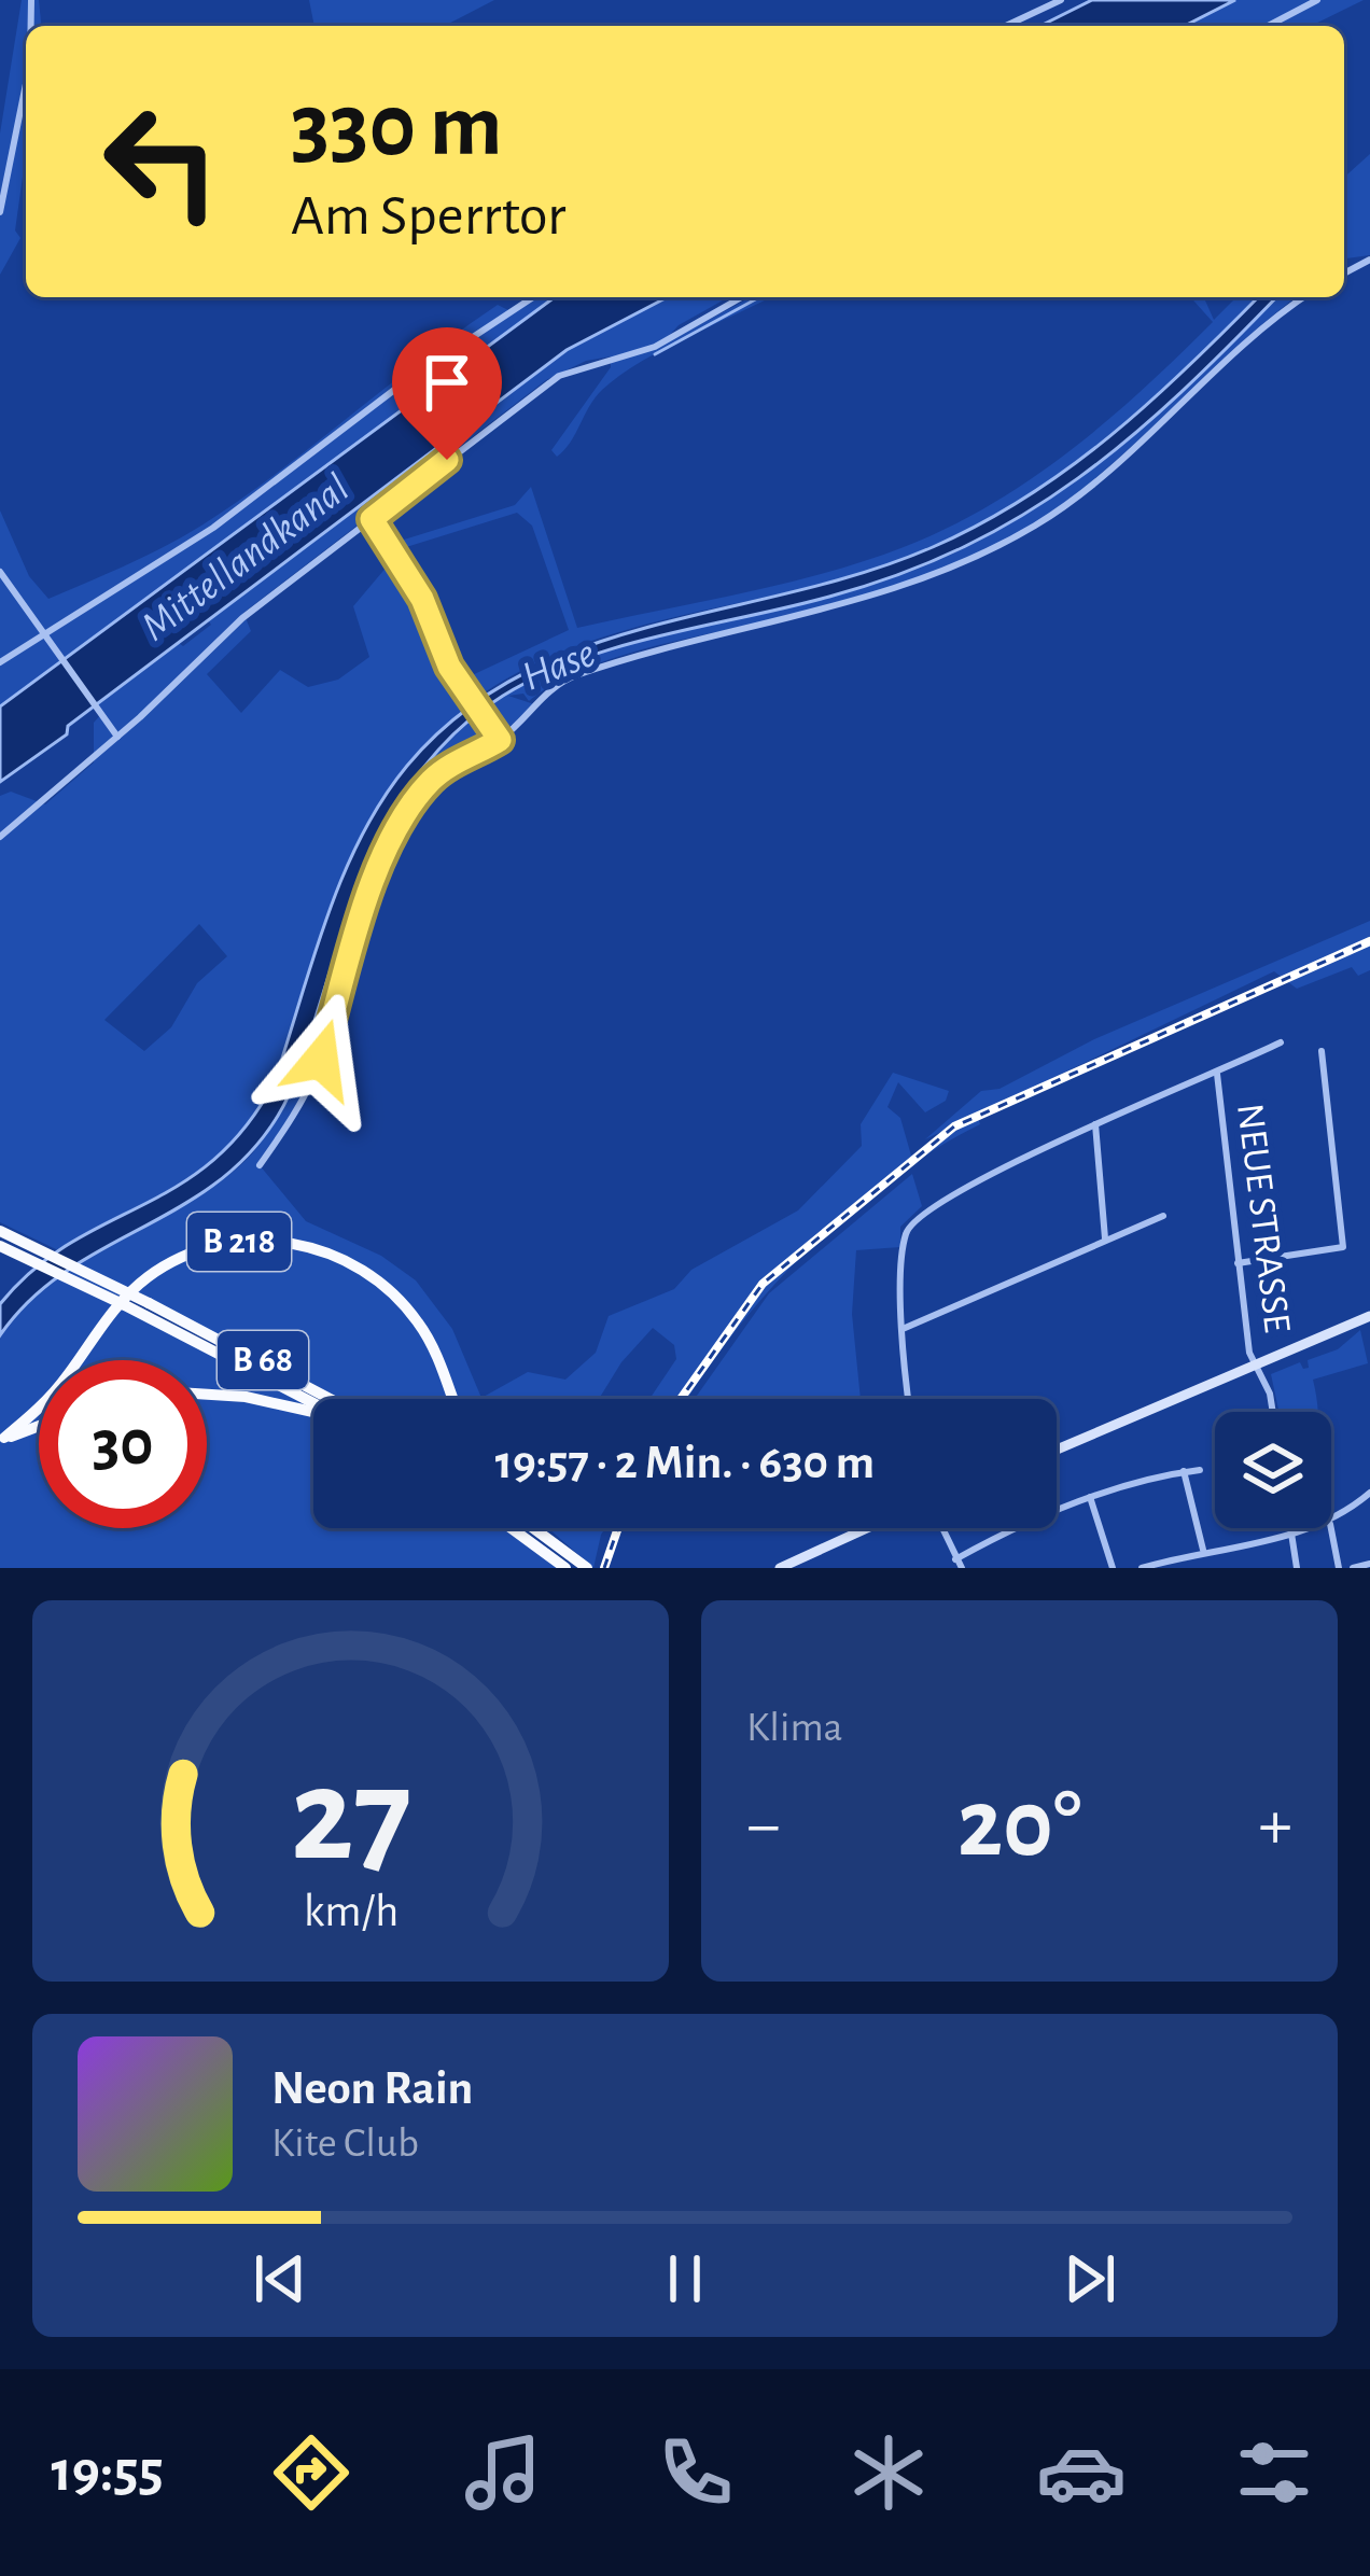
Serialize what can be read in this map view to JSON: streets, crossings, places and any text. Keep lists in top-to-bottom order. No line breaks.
{"streets":{"highway":["B 218","B 68"],"street":["NEUE STRASSE"]},"crossings":[["B 218","B 68"]],"water":["Mittellandkanal","Hase"],"page":{"turn":["330 m","Am Sperrtor"],"limit":"30","trip":"19:57 · 2 Min. · 630 m","tile":"Klima","heat":["−","20°","+"],"song":["Neon Rain","Kite Club"],"tabs":"19:55","gauge":["27","km/h"]}}
